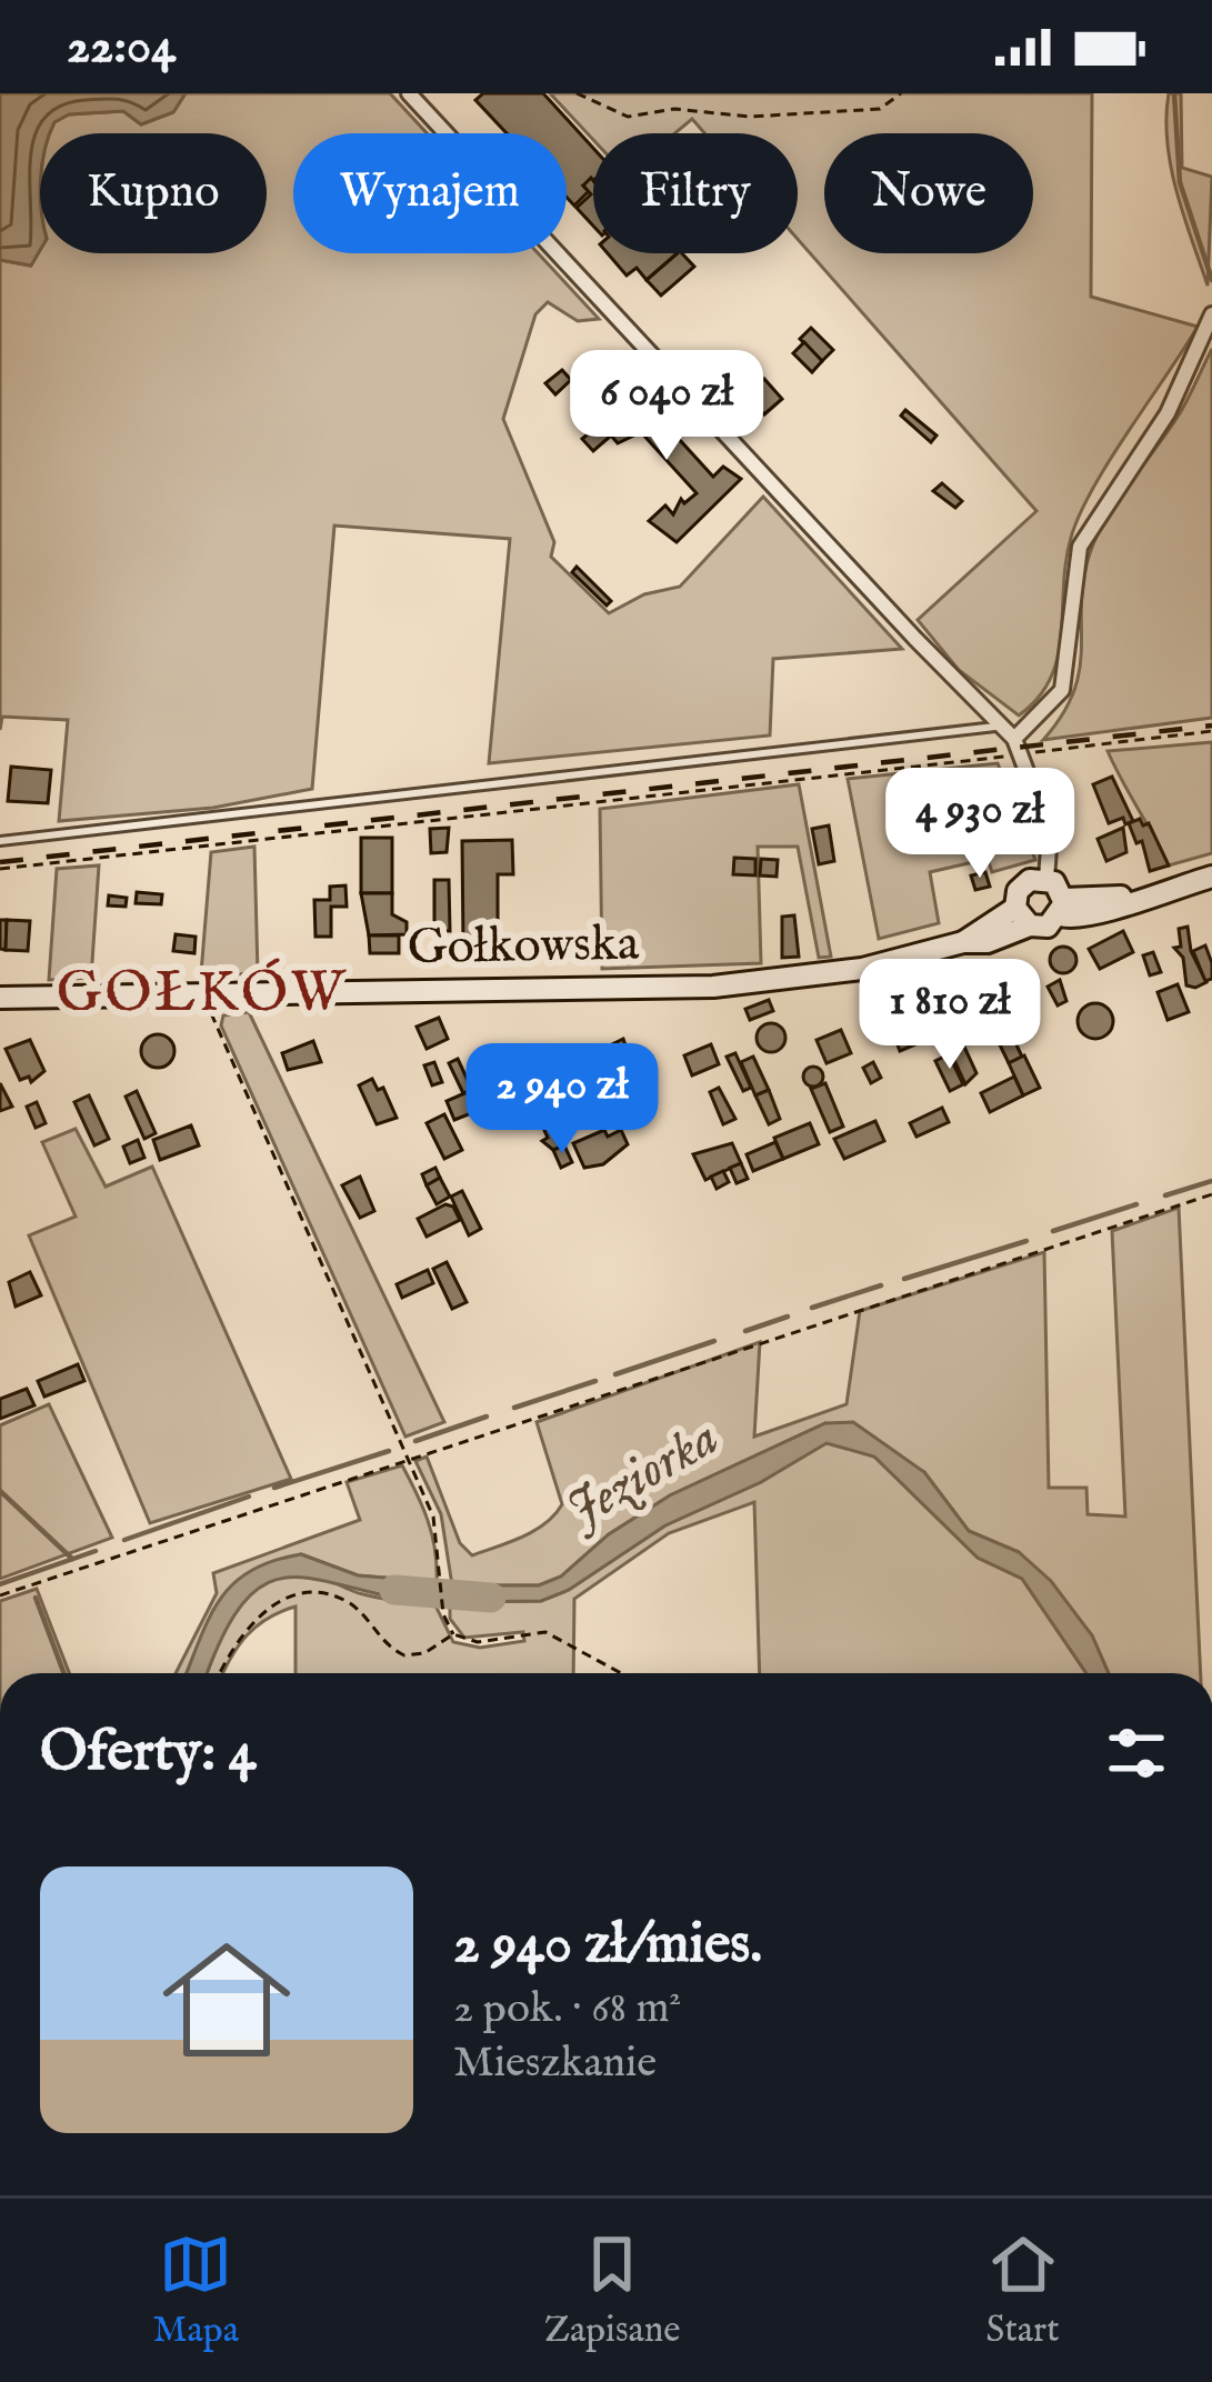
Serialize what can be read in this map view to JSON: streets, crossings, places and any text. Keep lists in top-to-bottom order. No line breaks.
{"streets":{"street":["Gołkowska"]},"districts":["GOŁKÓW"],"water":["Jeziorka"],"page":{"status":"22:04","chip":["Kupno","Wynajem","Filtry","Nowe"],"price":["6 040 zł","4 930 zł","1 810 zł","2 940 zł"],"heading":"Oferty: 4","list":[{"name":"2 940 zł/mies.","note":"2 pok. · 68 m² · Mieszkanie"}],"tabs":["Mapa","Zapisane","Start"]}}
